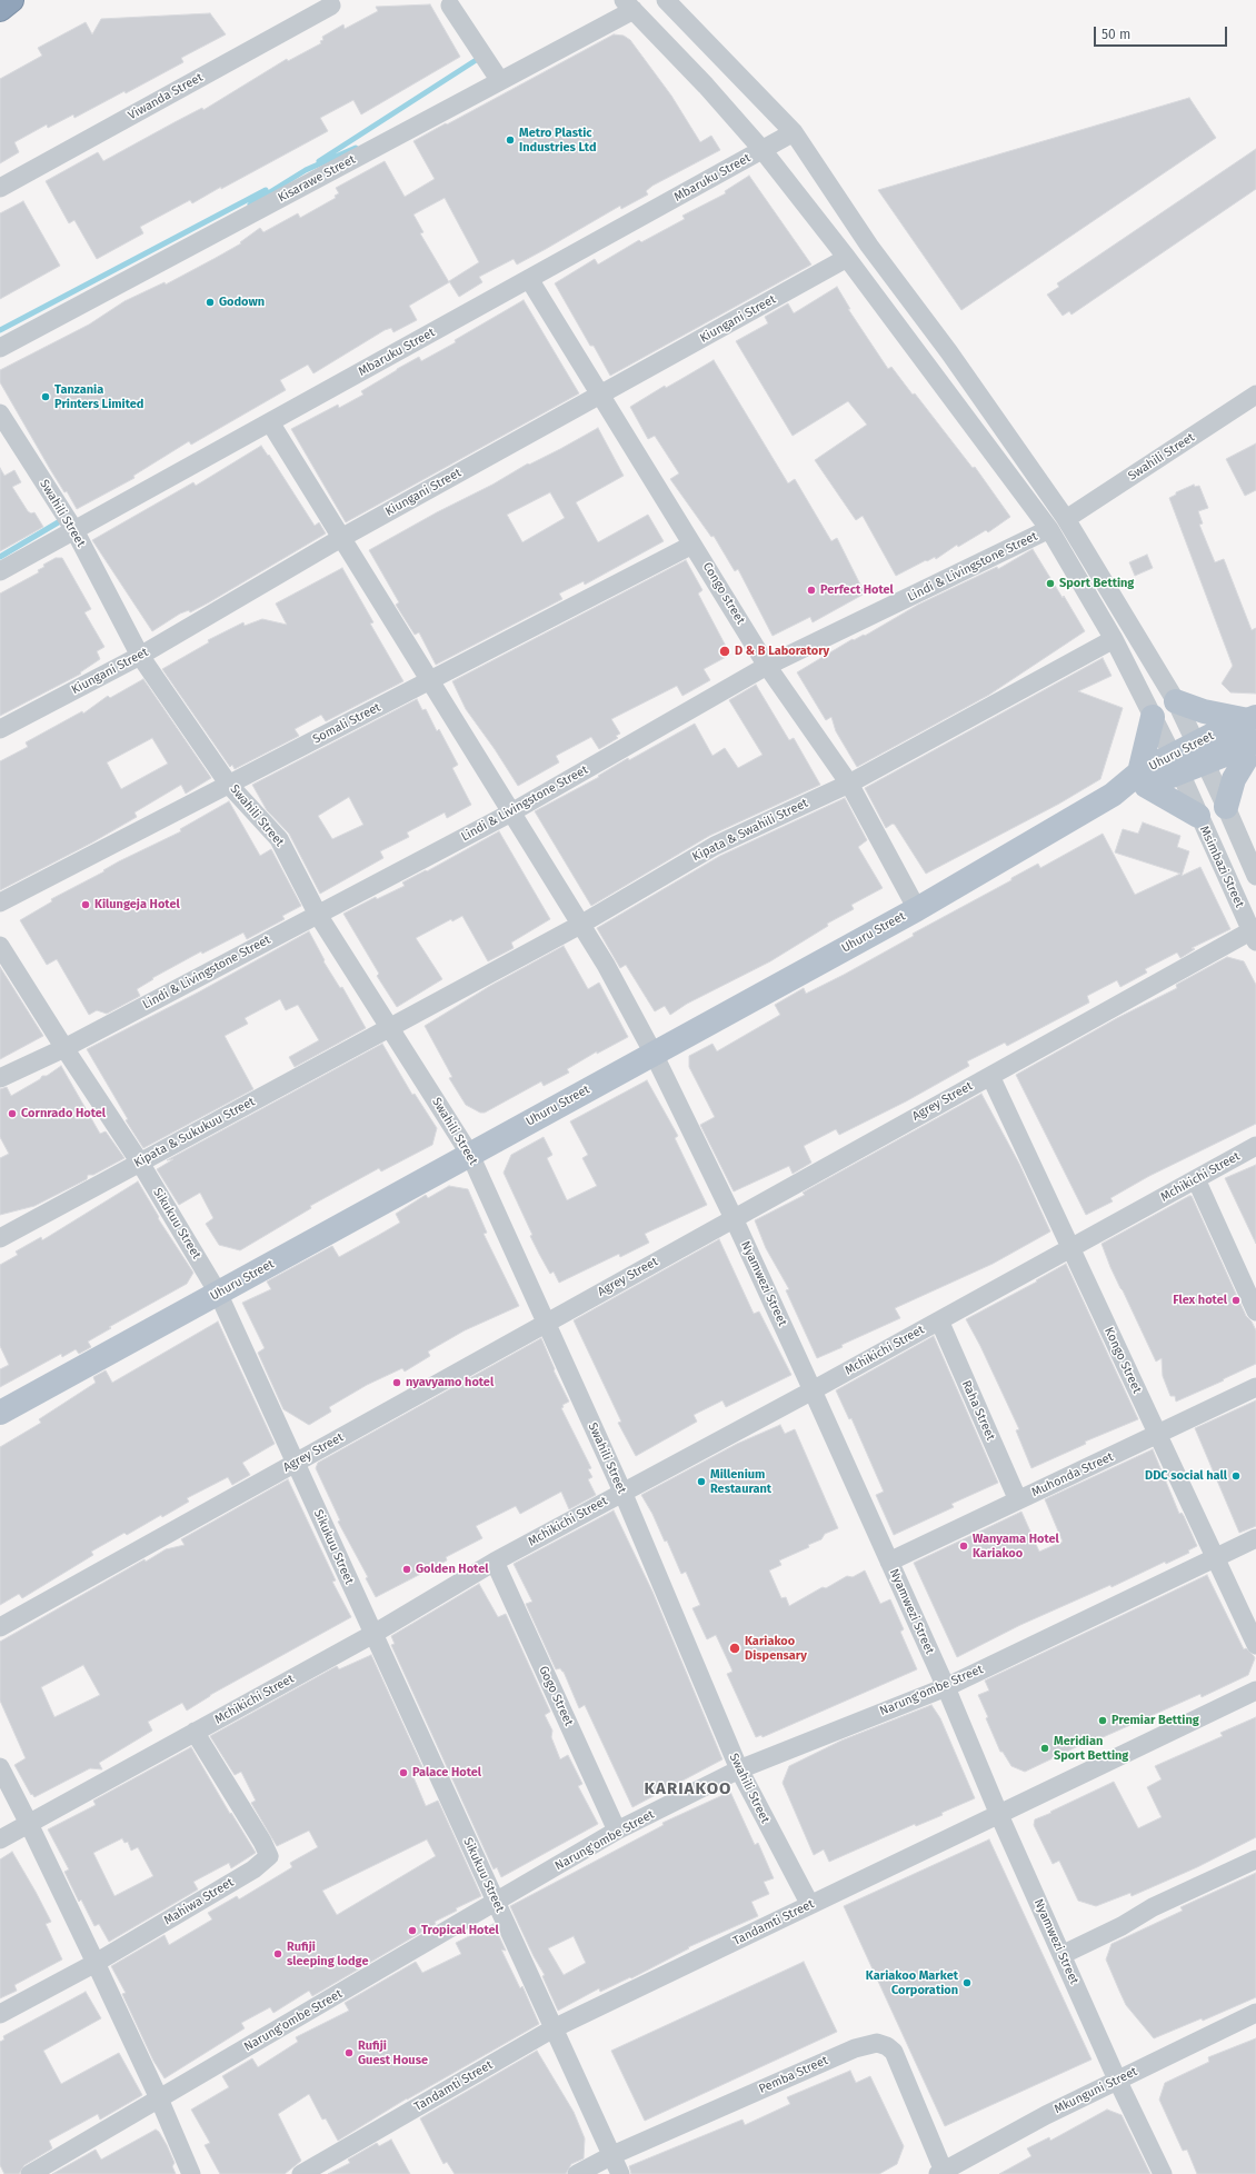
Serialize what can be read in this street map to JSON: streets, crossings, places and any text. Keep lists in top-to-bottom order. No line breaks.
{"streets":{"main road":["Uhuru Street"],"street":["Viwanda Street","Mbaruku Street","Kisarawe Street","Kiungani Street","Swahili Street","Lindi & Livingstone Street","Congo street","Somali Street","Kipata & Swahili Street","Msimbazi Street","Agrey Street","Kipata & Sukukuu Street","Mchikichi Street","Sikukuu Street","Nyamwezi Street","Kongo Street","Raha Street","Muhonda Street","Narung'ombe Street","Gogo Street","Mahiwa Street","Tandamti Street","Pemba Street","Mkunguni Street"]},"crossings":[["Mbaruku Street","Swahili Street"],["Mbaruku Street","Congo street"],["Mbaruku Street","Msimbazi Street"],["Mbaruku Street","Nyamwezi Street"],["Kisarawe Street","Msimbazi Street"],["Kiungani Street","Swahili Street"],["Kiungani Street","Congo street"],["Kiungani Street","Msimbazi Street"],["Kiungani Street","Nyamwezi Street"],["Swahili Street","Lindi & Livingstone Street"],["Swahili Street","Somali Street"],["Swahili Street","Uhuru Street"],["Swahili Street","Kipata & Swahili Street"],["Swahili Street","Agrey Street"],["Swahili Street","Kipata & Sukukuu Street"],["Swahili Street","Mchikichi Street"],["Swahili Street","Narung'ombe Street"],["Swahili Street","Tandamti Street"],["Lindi & Livingstone Street","Congo street"],["Lindi & Livingstone Street","Msimbazi Street"],["Lindi & Livingstone Street","Sikukuu Street"],["Lindi & Livingstone Street","Nyamwezi Street"],["Congo street","Somali Street"],["Congo street","Uhuru Street"],["Congo street","Kipata & Swahili Street"],["Somali Street","Nyamwezi Street"],["Uhuru Street","Msimbazi Street"],["Uhuru Street","Sikukuu Street"],["Uhuru Street","Nyamwezi Street"],["Kipata & Swahili Street","Msimbazi Street"],["Kipata & Swahili Street","Kipata & Sukukuu Street"],["Kipata & Swahili Street","Nyamwezi Street"],["Msimbazi Street","Agrey Street"],["Agrey Street","Sikukuu Street"],["Agrey Street","Nyamwezi Street"],["Agrey Street","Kongo Street"],["Kipata & Sukukuu Street","Sikukuu Street"],["Mchikichi Street","Sikukuu Street"],["Mchikichi Street","Nyamwezi Street"],["Mchikichi Street","Kongo Street"],["Mchikichi Street","Raha Street"],["Mchikichi Street","Gogo Street"],["Mchikichi Street","Mahiwa Street"],["Sikukuu Street","Narung'ombe Street"],["Sikukuu Street","Tandamti Street"],["Sikukuu Street","Pemba Street"],["Nyamwezi Street","Muhonda Street"],["Nyamwezi Street","Narung'ombe Street"],["Nyamwezi Street","Tandamti Street"],["Nyamwezi Street","Mkunguni Street"],["Kongo Street","Muhonda Street"],["Kongo Street","Narung'ombe Street"],["Raha Street","Muhonda Street"],["Narung'ombe Street","Gogo Street"],["Pemba Street","Mkunguni Street"]],"districts":["KARIAKOO"],"places":["Metro Plastic Industries Ltd","Godown","Tanzania Printers Limited","Sport Betting","Perfect Hotel","D & B Laboratory","Kilungeja Hotel","Cornrado Hotel","Flex hotel","nyavyamo hotel","DDC social hall","Millenium Restaurant","Wanyama Hotel Kariakoo","Golden Hotel","Kariakoo Dispensary","Premiar Betting","Meridian Sport Betting","Palace Hotel","Tropical Hotel","Rufiji sleeping lodge","Kariakoo Market Corporation","Rufiji Guest House"],"scale_bar":"50 m"}
